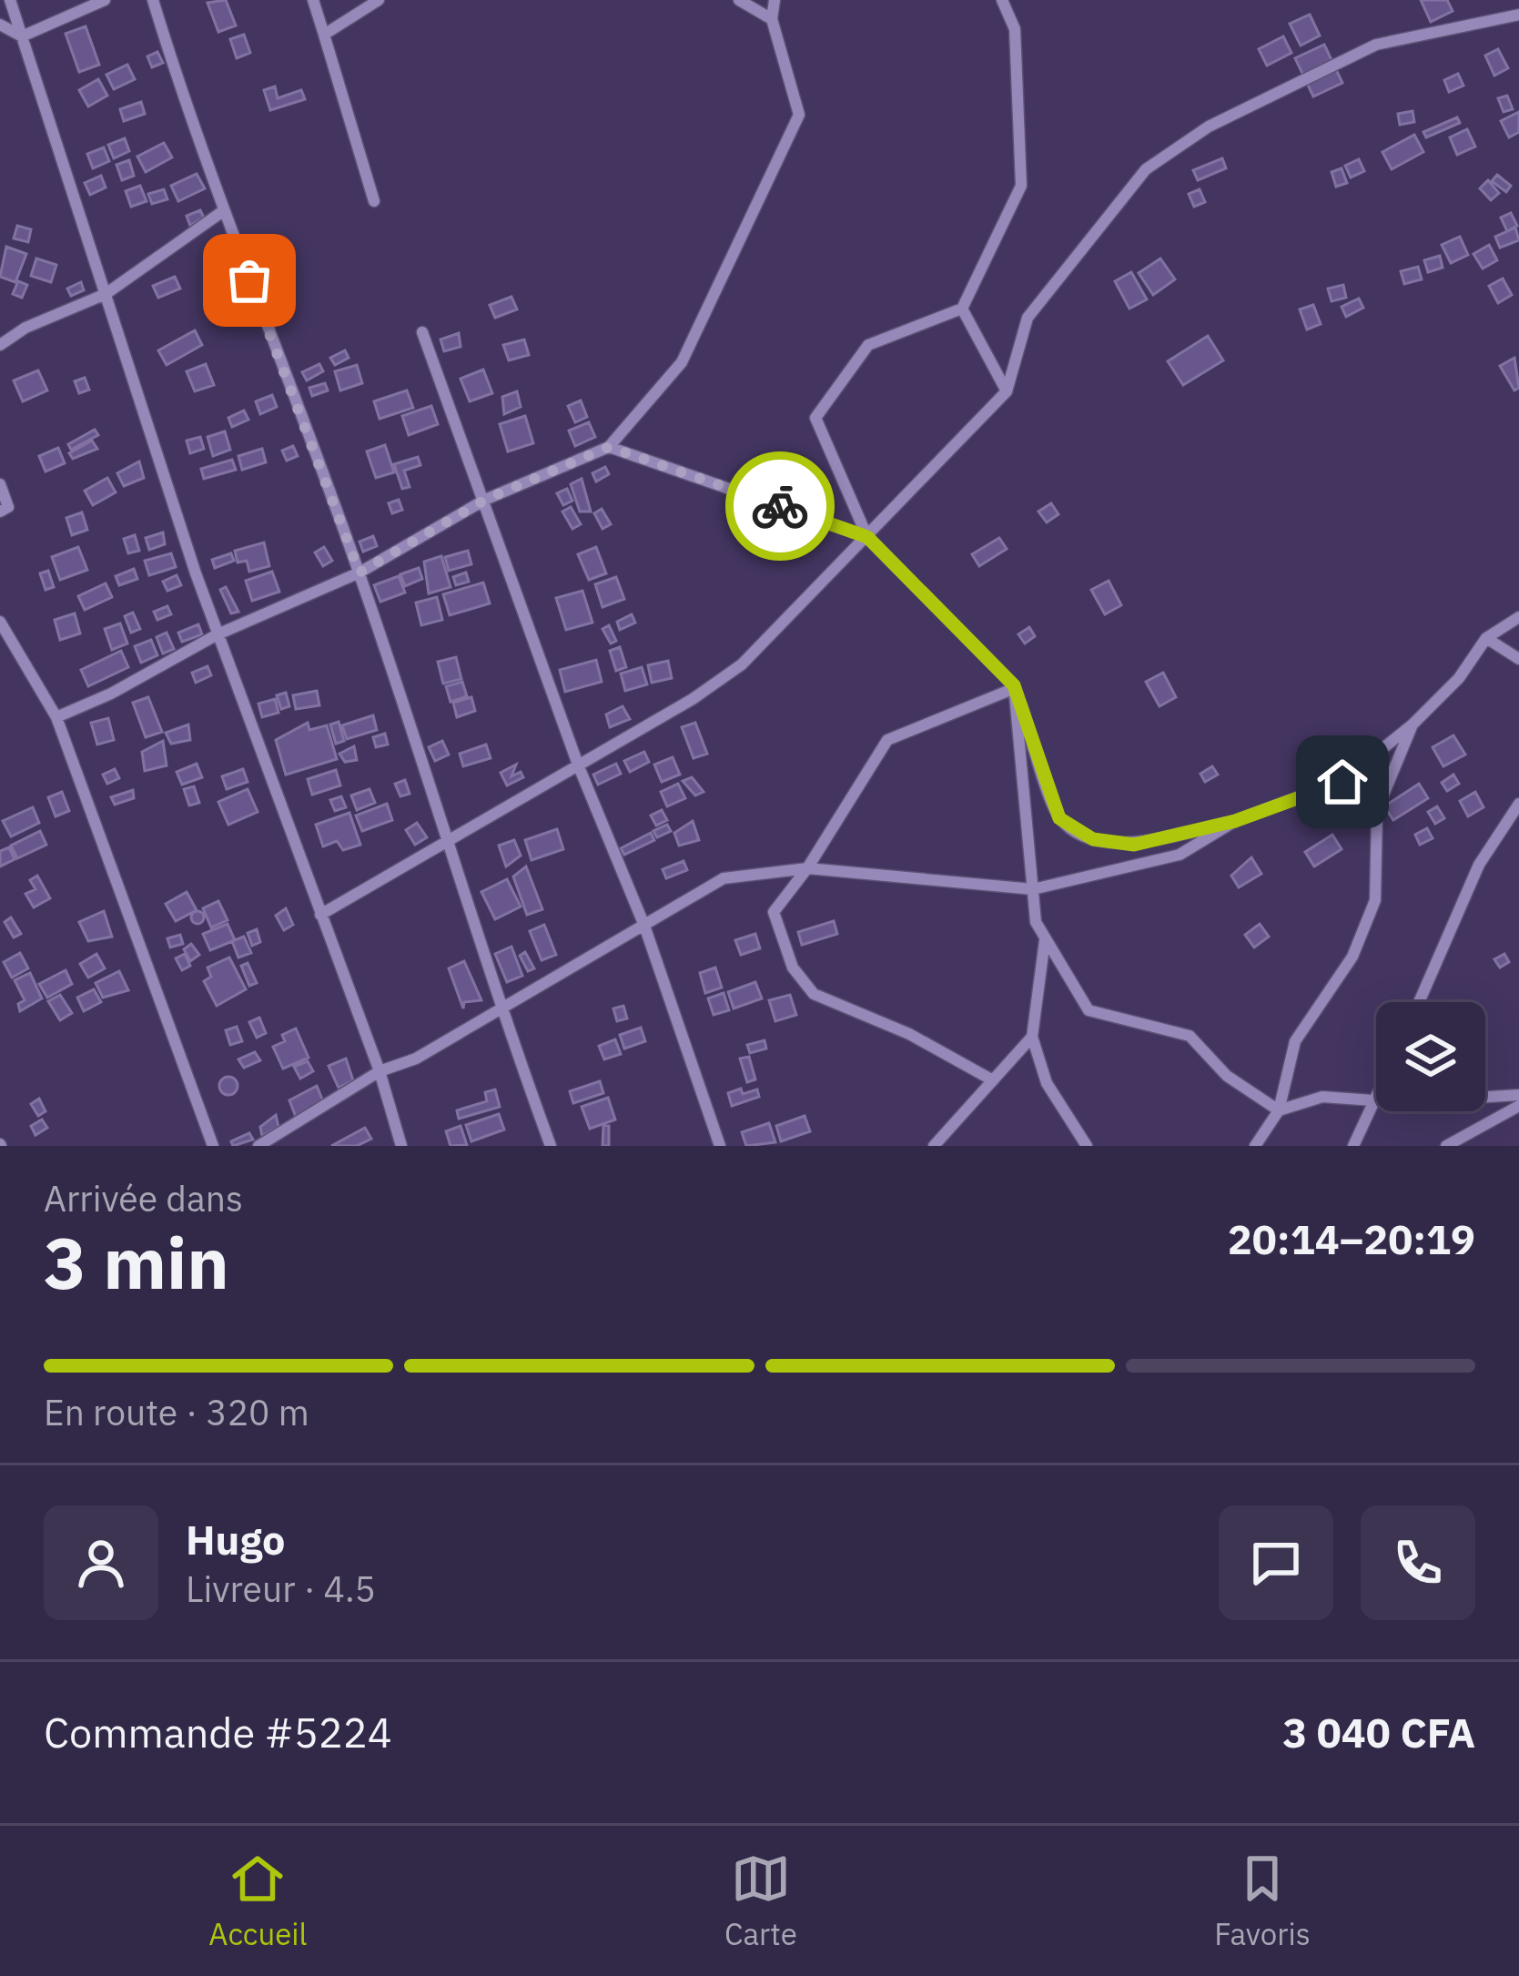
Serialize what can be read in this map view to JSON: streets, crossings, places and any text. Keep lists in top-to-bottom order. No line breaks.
{"page":{"heading":["3 min","Arrivée dans","20:14–20:19"],"panel":["Hugo","Livreur · 4.5","Commande #5224","3 040 CFA"],"bar":"En route · 320 m","tabs":["Accueil","Carte","Favoris"]}}
